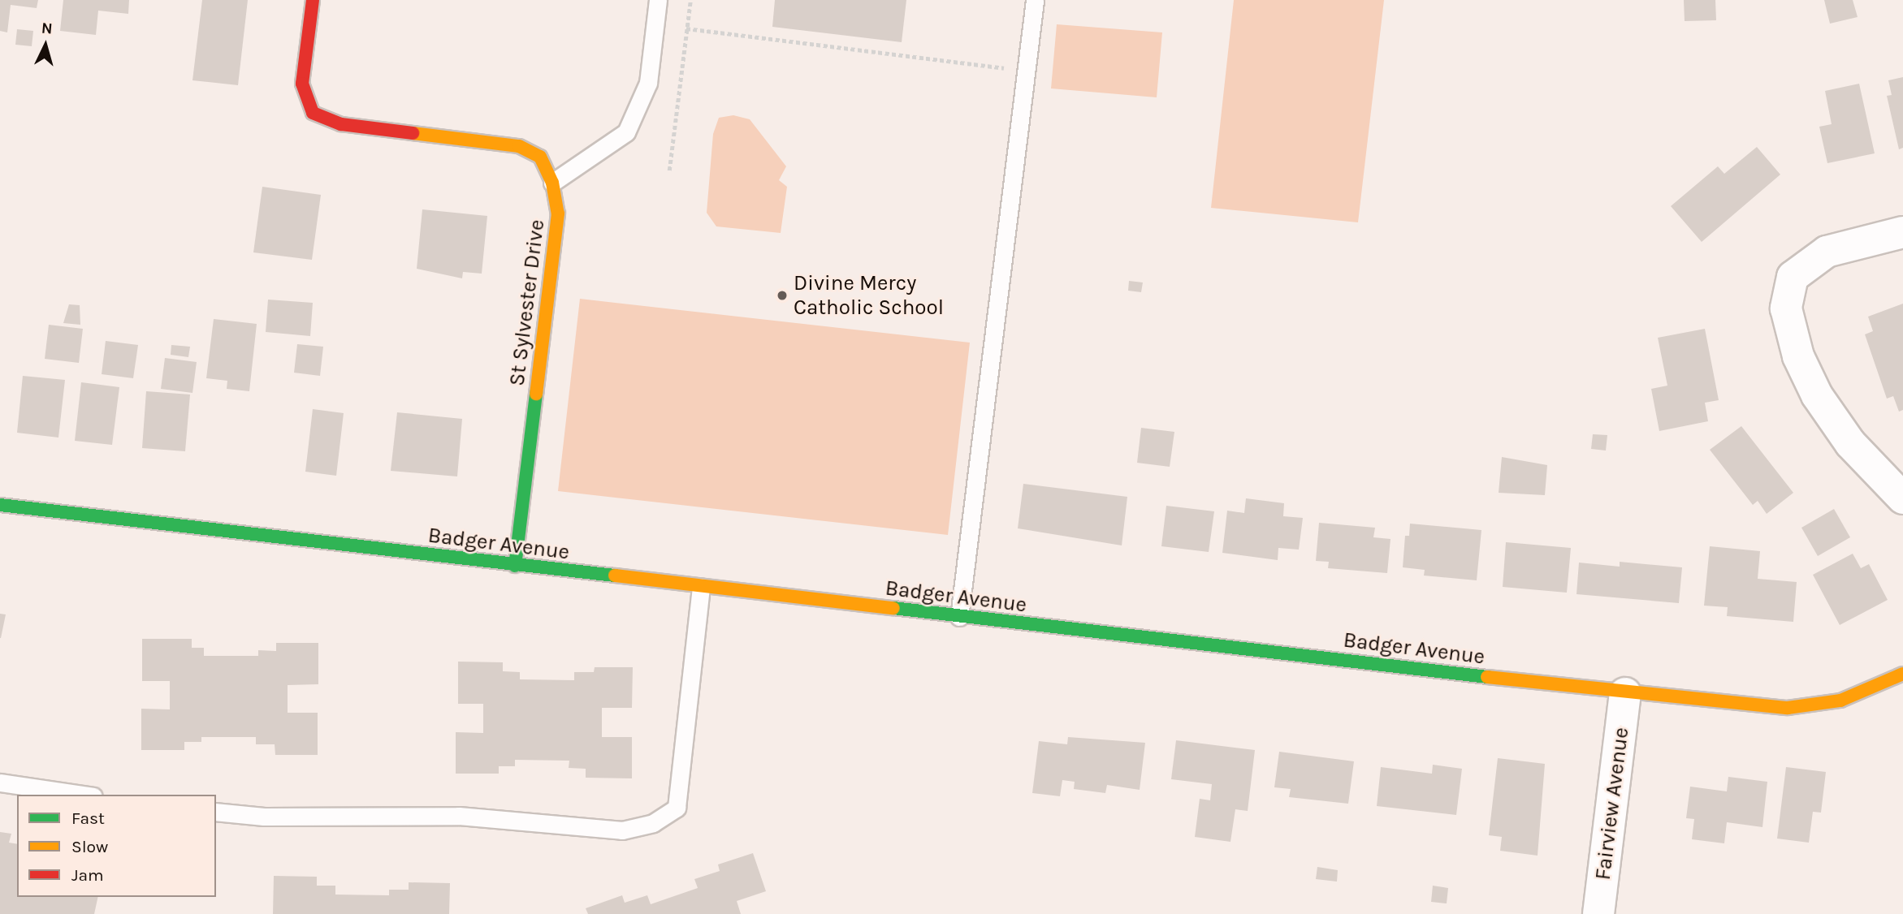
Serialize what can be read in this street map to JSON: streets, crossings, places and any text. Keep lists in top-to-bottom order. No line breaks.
{"streets":{"street":["St Sylvester Drive","Badger Avenue","Fairview Avenue"]},"crossings":[["St Sylvester Drive","Badger Avenue"],["Badger Avenue","Fairview Avenue"]],"places":["Divine Mercy Catholic School"],"legend":["Fast","Slow","Jam"],"north":"top"}
